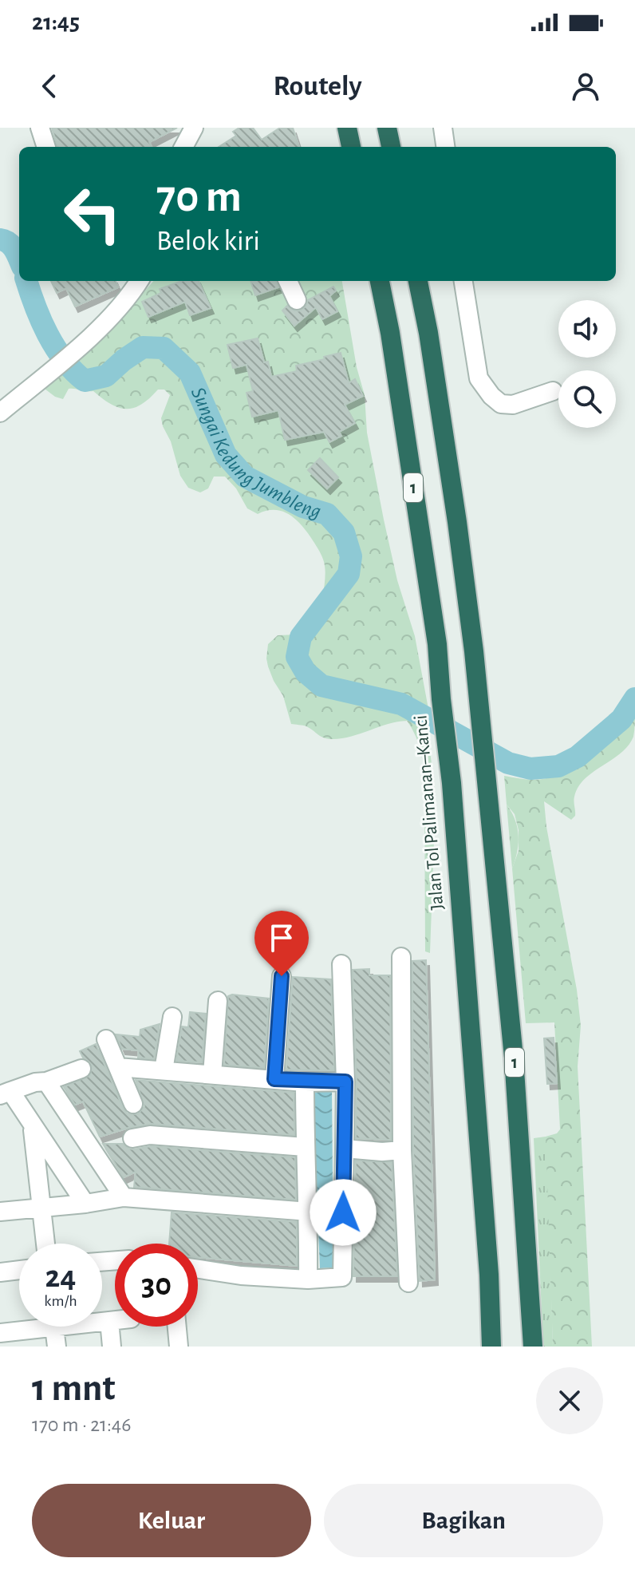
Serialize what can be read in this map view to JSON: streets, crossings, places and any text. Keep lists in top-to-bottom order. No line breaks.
{"streets":{"highway":["1","Jalan Tol Palimanan–Kanci"]},"water":["Sungai Kedung Jumbleng"],"page":{"status":"21:45","header":"Routely","turn":["70 m","Belok kiri"],"speed":"24 km/h","limit":"30","heading":["1 mnt","170 m · 21:46"],"buttons":["Keluar","Bagikan"]}}
